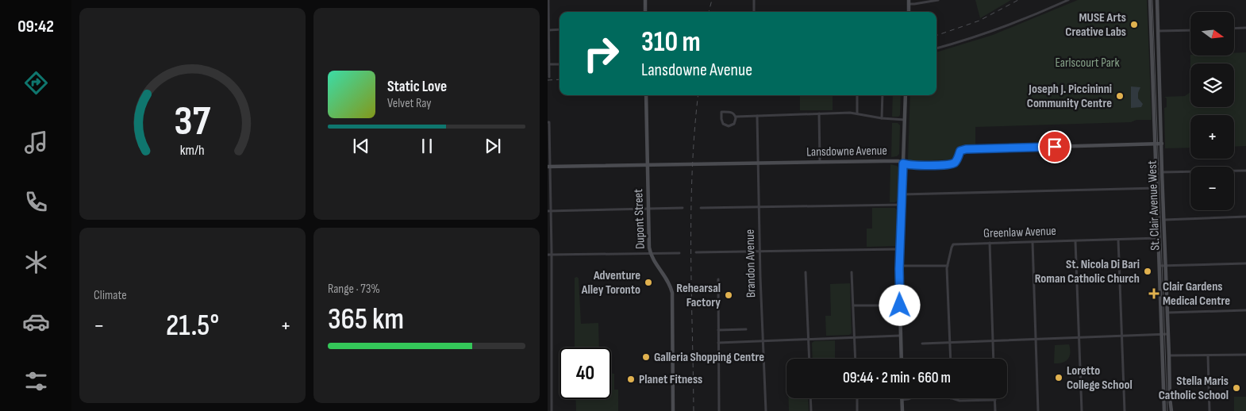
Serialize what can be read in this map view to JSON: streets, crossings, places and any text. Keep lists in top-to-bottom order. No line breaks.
{"streets":{"main road":["Lansdowne Avenue","St. Clair Avenue West","Dupont Street"],"street":["Greenlaw Avenue","Brandon Avenue"]},"crossings":[["Lansdowne Avenue","St. Clair Avenue West"],["Lansdowne Avenue","Dupont Street"],["Lansdowne Avenue","Brandon Avenue"],["St. Clair Avenue West","Greenlaw Avenue"]],"parks":["Earlscourt Park"],"places":{"other":["MUSE Arts Creative Labs","Joseph J. Piccininni Community Centre","St. Nicola Di Bari Roman Catholic Church","Adventure Alley Toronto","Rehearsal Factory","Galleria Shopping Centre","Loretto College School","Planet Fitness","Stella Maris Catholic School"],"health":["Clair Gardens Medical Centre"]},"north":"right","page":{"tabs":"09:42","map_buttons":["+","−"],"turn":["310 m","Lansdowne Avenue"],"song":["Static Love","Velvet Ray"],"tile":["Climate",["Range · 73%","365 km"]],"heat":["−","21.5°","+"],"limit":"40","trip":"09:44 · 2 min · 660 m","gauge":["37","km/h"]}}
